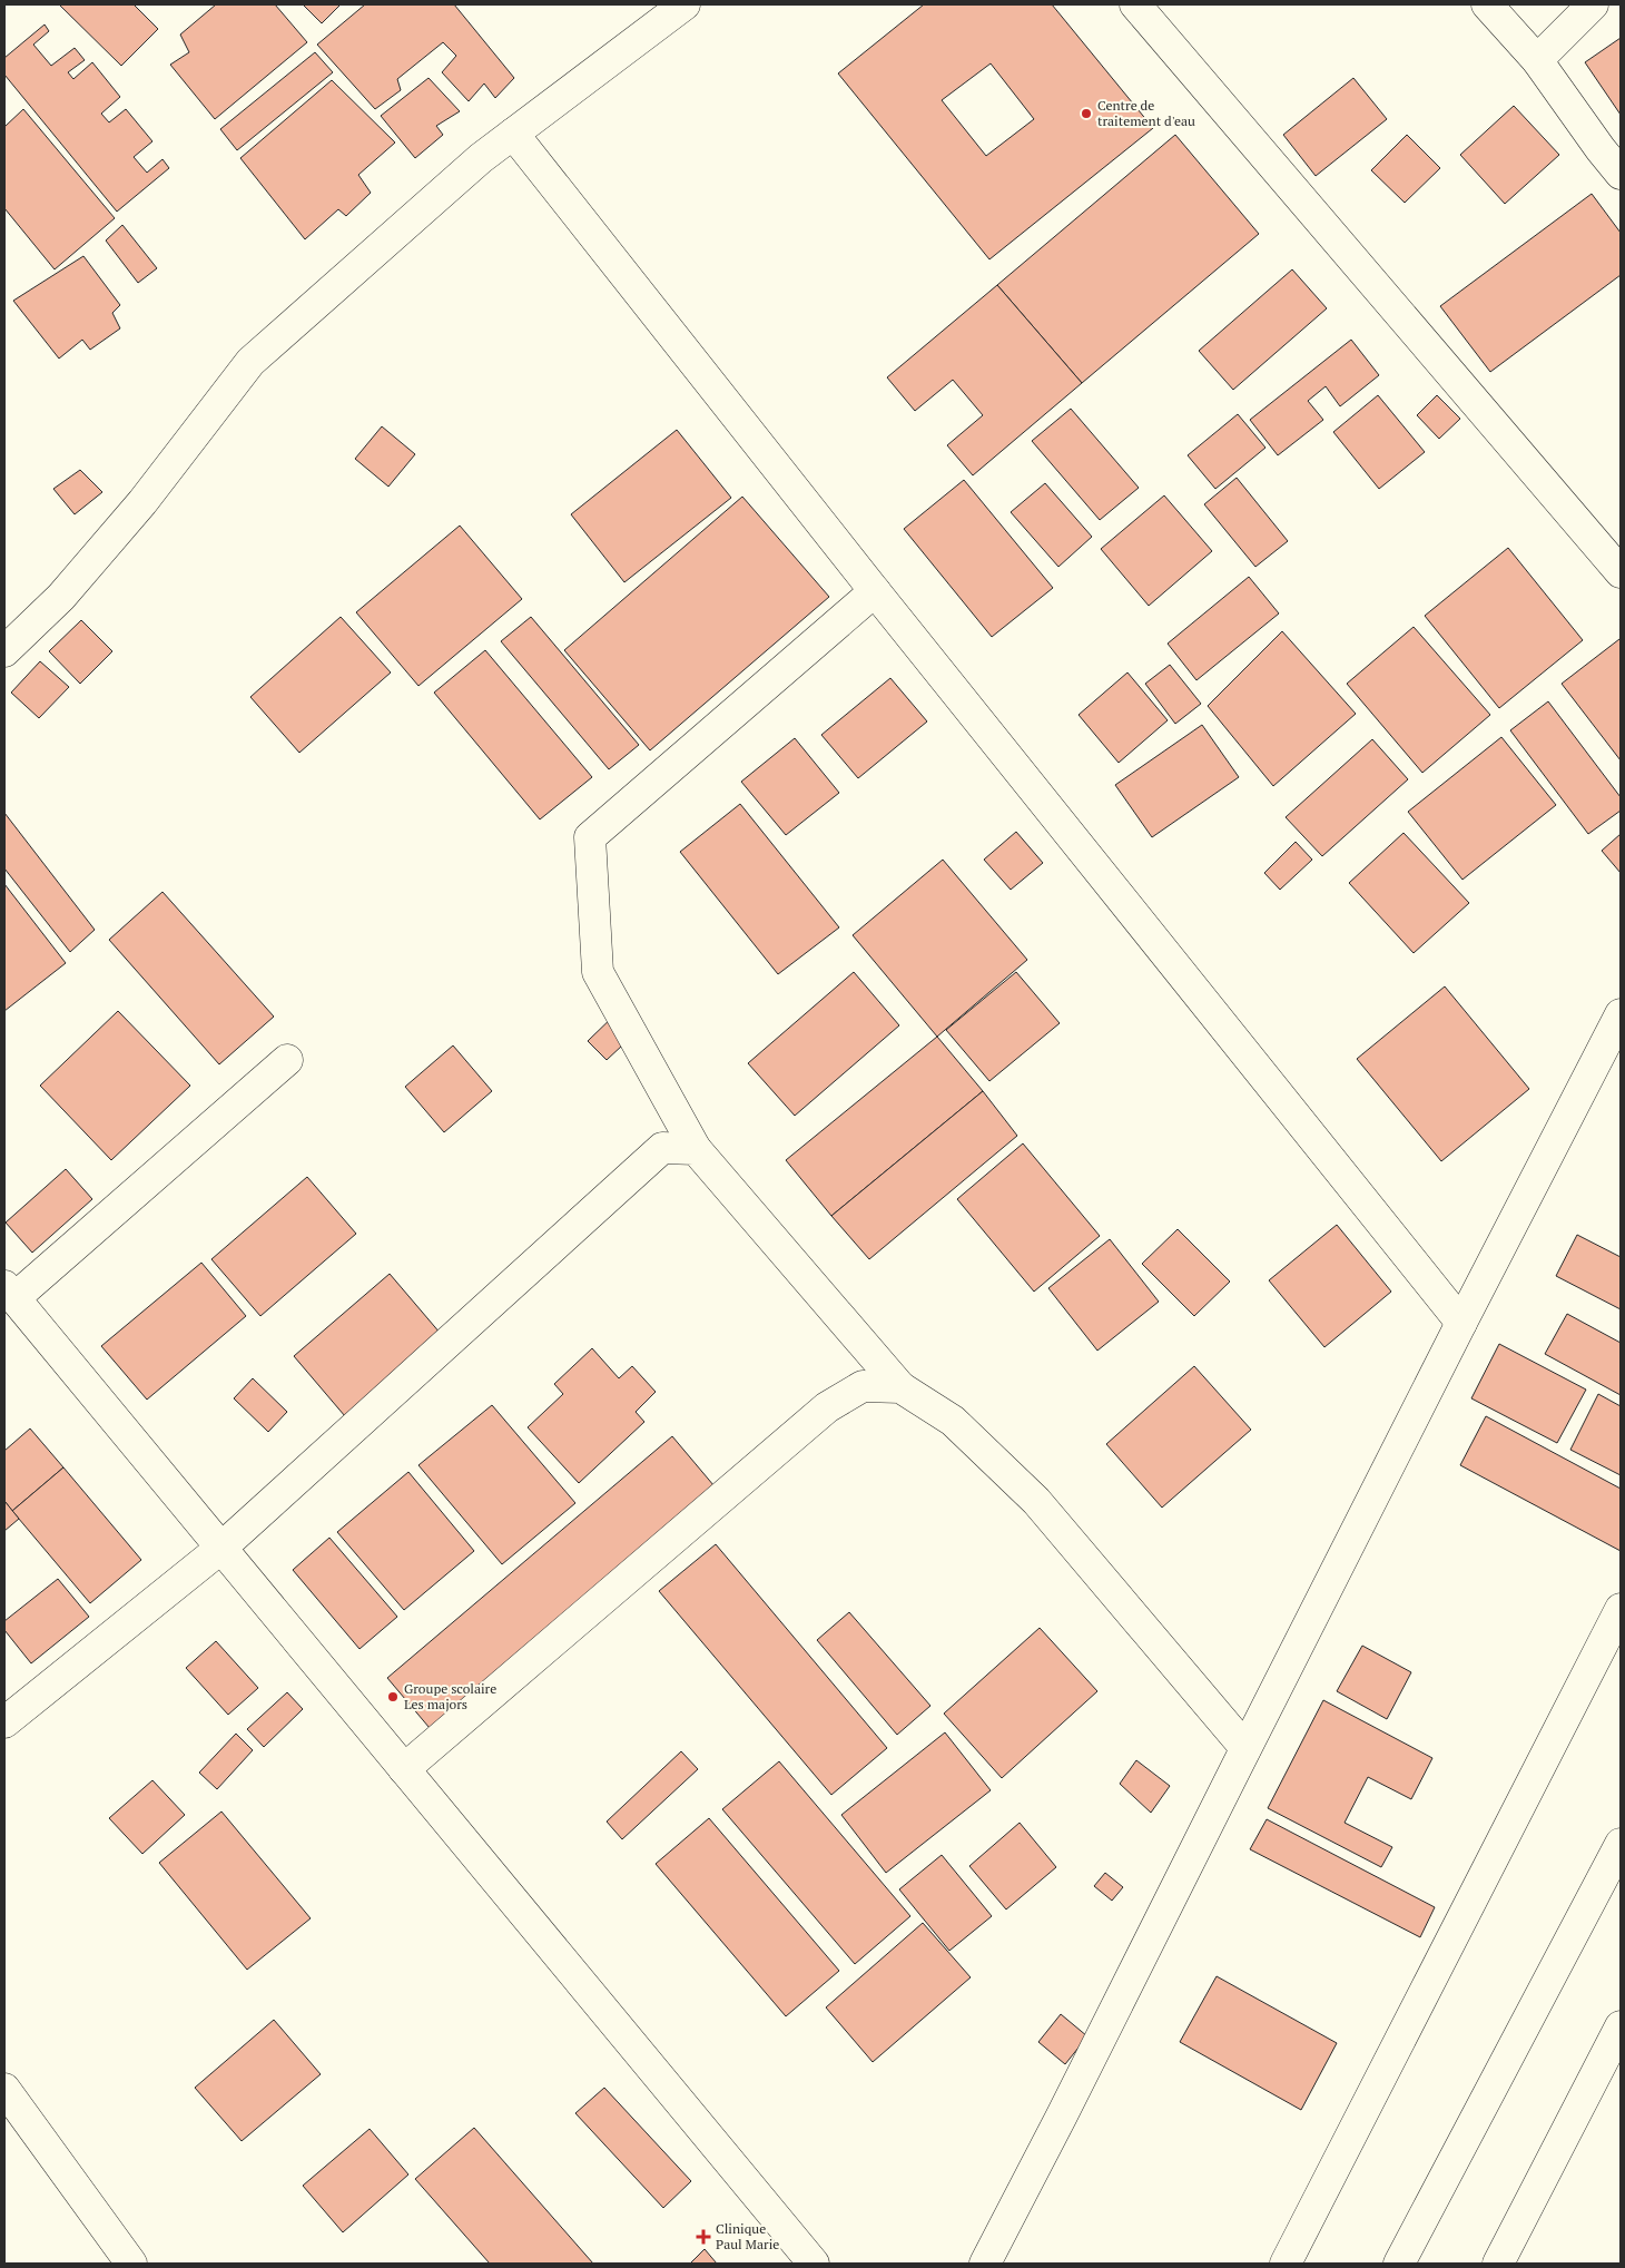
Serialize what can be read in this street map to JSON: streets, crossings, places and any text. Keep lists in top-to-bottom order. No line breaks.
{"places":{"other":["Centre de traitement d'eau","Groupe scolaire Les majors"],"health":["Clinique Paul Marie"]}}
